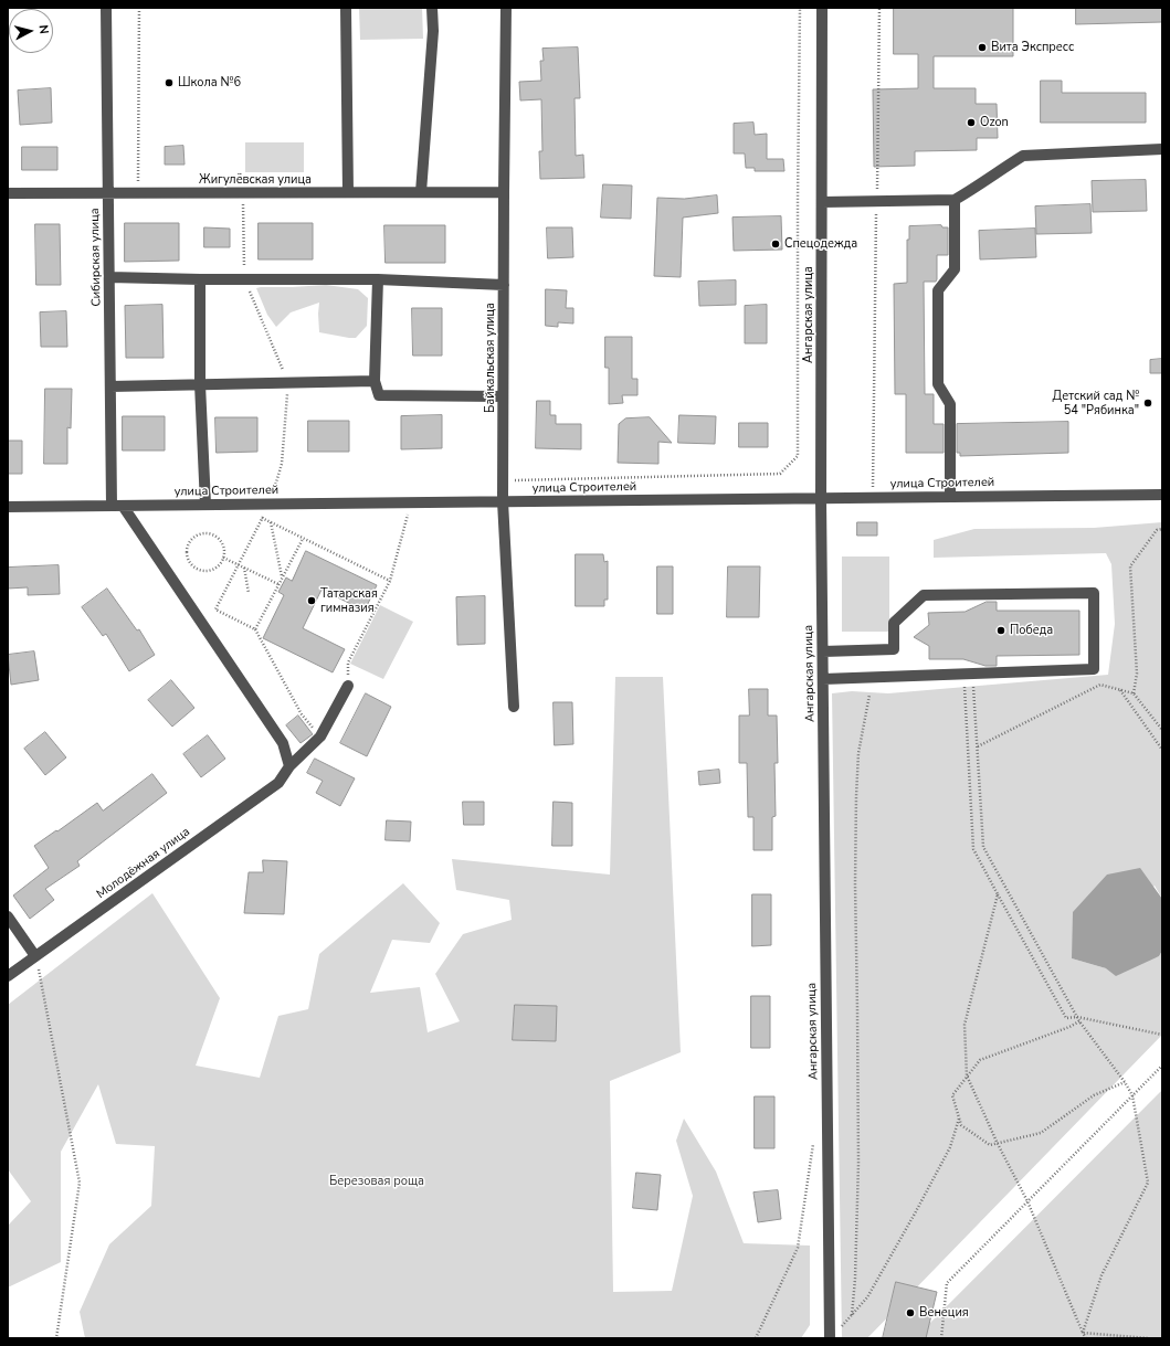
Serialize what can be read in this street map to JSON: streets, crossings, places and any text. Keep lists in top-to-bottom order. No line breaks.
{"streets":{"street":["Жигулёвская улица","Сибирская улица","Ангарская улица","Байкальская улица","улица Строителей","Молодёжная улица"]},"crossings":[["Жигулёвская улица","Сибирская улица"],["Жигулёвская улица","Байкальская улица"],["Сибирская улица","улица Строителей"],["Ангарская улица","улица Строителей"],["Байкальская улица","улица Строителей"]],"parks":["Березовая роща"],"places":["Вита Экспресс","Школа №6","Ozon","Спецодежда","Детский сад № 54 \"Рябинка\"","Татарская гимназия","Победа","Венеция"],"north":"right"}
